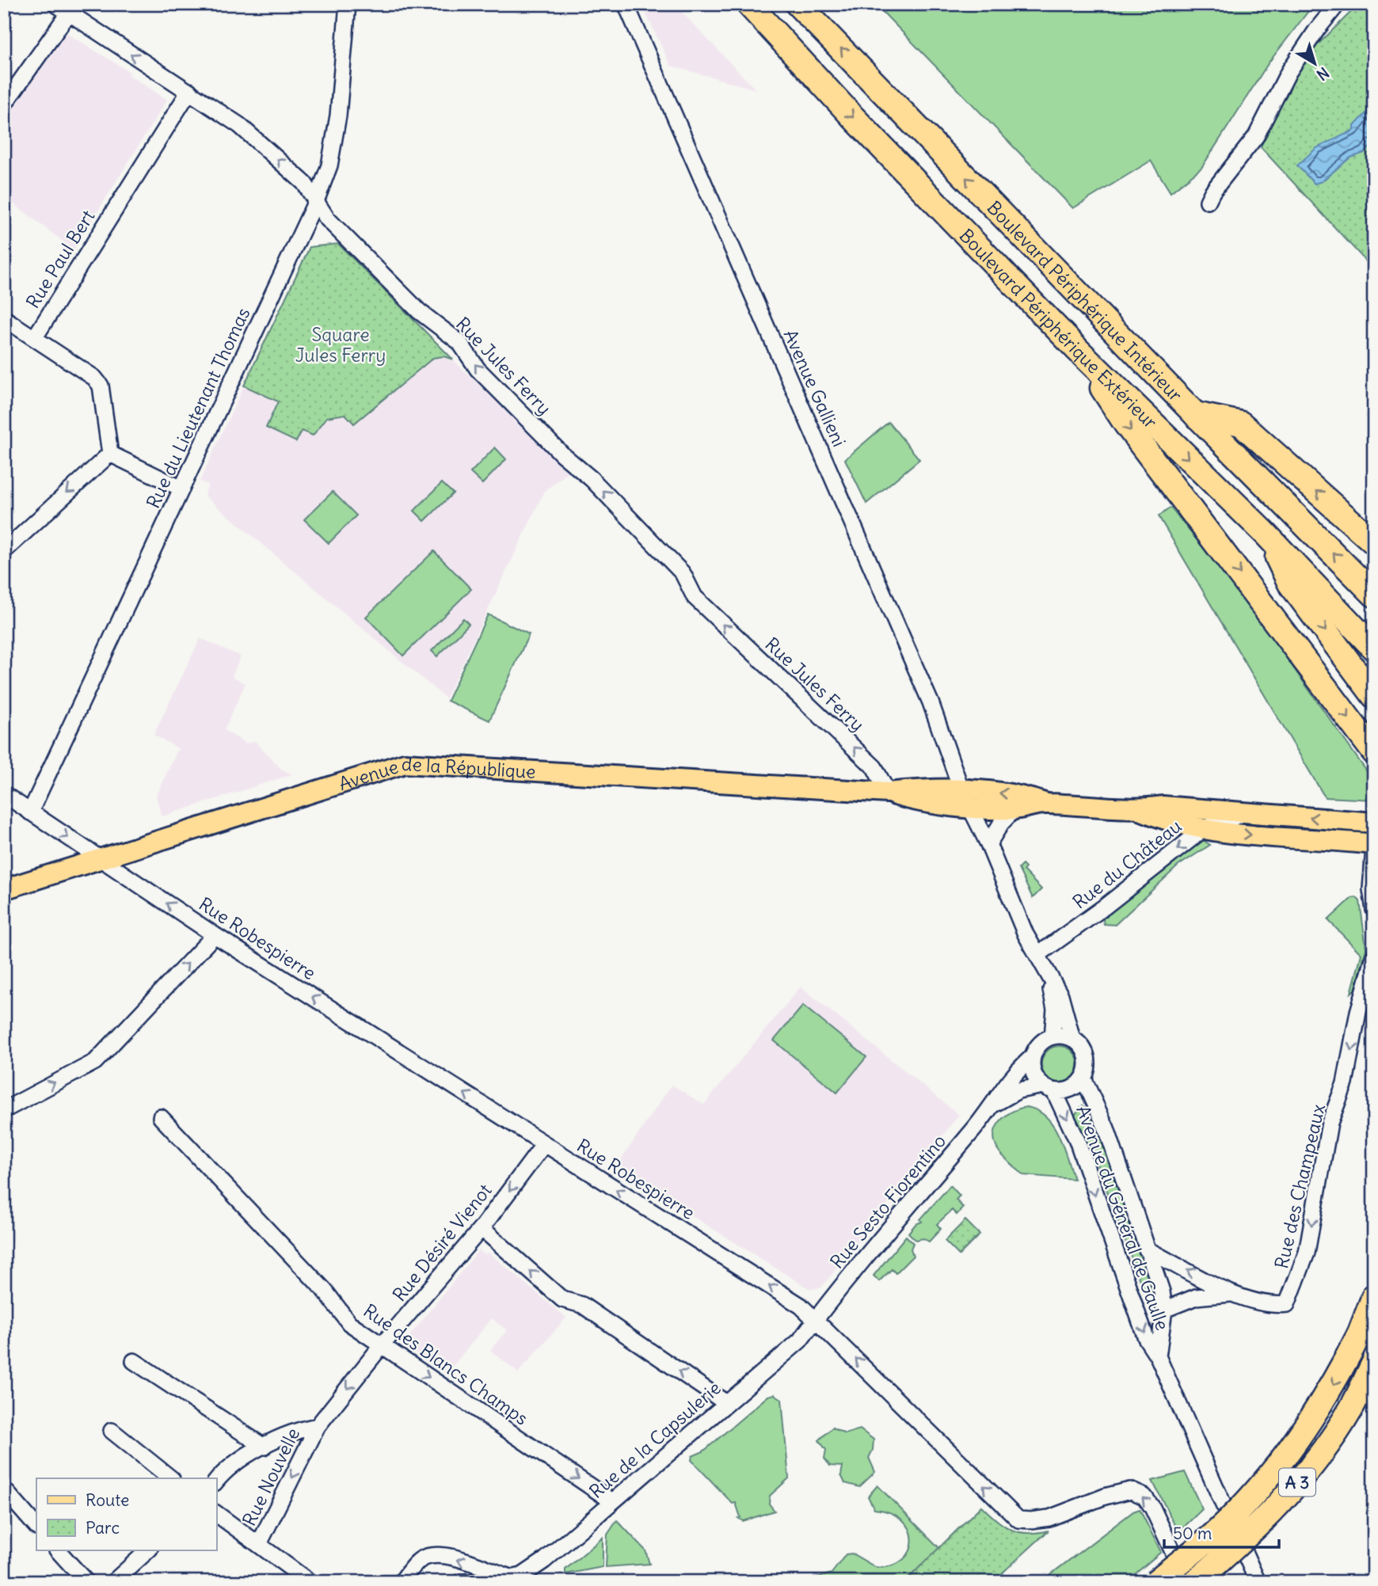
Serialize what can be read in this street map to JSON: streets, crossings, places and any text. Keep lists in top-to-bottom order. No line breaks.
{"streets":{"highway":["Boulevard Périphérique Intérieur","Boulevard Périphérique Extérieur","A 3"],"main road":["Avenue de la République"],"street":["Rue Paul Bert","Rue Jules Ferry","Avenue Gallieni","Rue du Lieutenant Thomas","Rue du Château","Rue Robespierre","Rue des Champeaux","Rue Sesto Fiorentino","Avenue du Général de Gaulle","Rue Désiré Vienot","Rue des Blancs Champs","Rue de la Capsulerie","Rue Nouvelle"]},"crossings":[["Rue Paul Bert","Rue Jules Ferry"],["Rue Jules Ferry","Rue du Lieutenant Thomas"],["Rue Jules Ferry","Avenue de la République"],["Avenue Gallieni","Avenue de la République"],["Avenue Gallieni","Avenue du Général de Gaulle"],["Rue du Lieutenant Thomas","Rue Robespierre"],["Avenue de la République","Rue du Château"],["Avenue de la République","Rue Robespierre"],["Avenue de la République","Avenue du Général de Gaulle"],["Rue du Château","Avenue du Général de Gaulle"],["Rue Robespierre","Rue Sesto Fiorentino"],["Rue Robespierre","Rue Désiré Vienot"],["Rue Robespierre","Rue de la Capsulerie"],["Rue des Champeaux","Avenue du Général de Gaulle"],["Rue Sesto Fiorentino","Avenue du Général de Gaulle"],["Rue Sesto Fiorentino","Rue de la Capsulerie"],["Rue Désiré Vienot","Rue des Blancs Champs"],["Rue Désiré Vienot","Rue Nouvelle"],["Rue des Blancs Champs","Rue de la Capsulerie"]],"one_way":["Rue Jules Ferry","Rue du Château","Rue Robespierre","Rue Désiré Vienot","Rue des Blancs Champs","Rue Nouvelle"],"parks":["Square Jules Ferry"],"legend":["Route","Parc"],"scale_bar":"50 m","north":"bottom right"}
